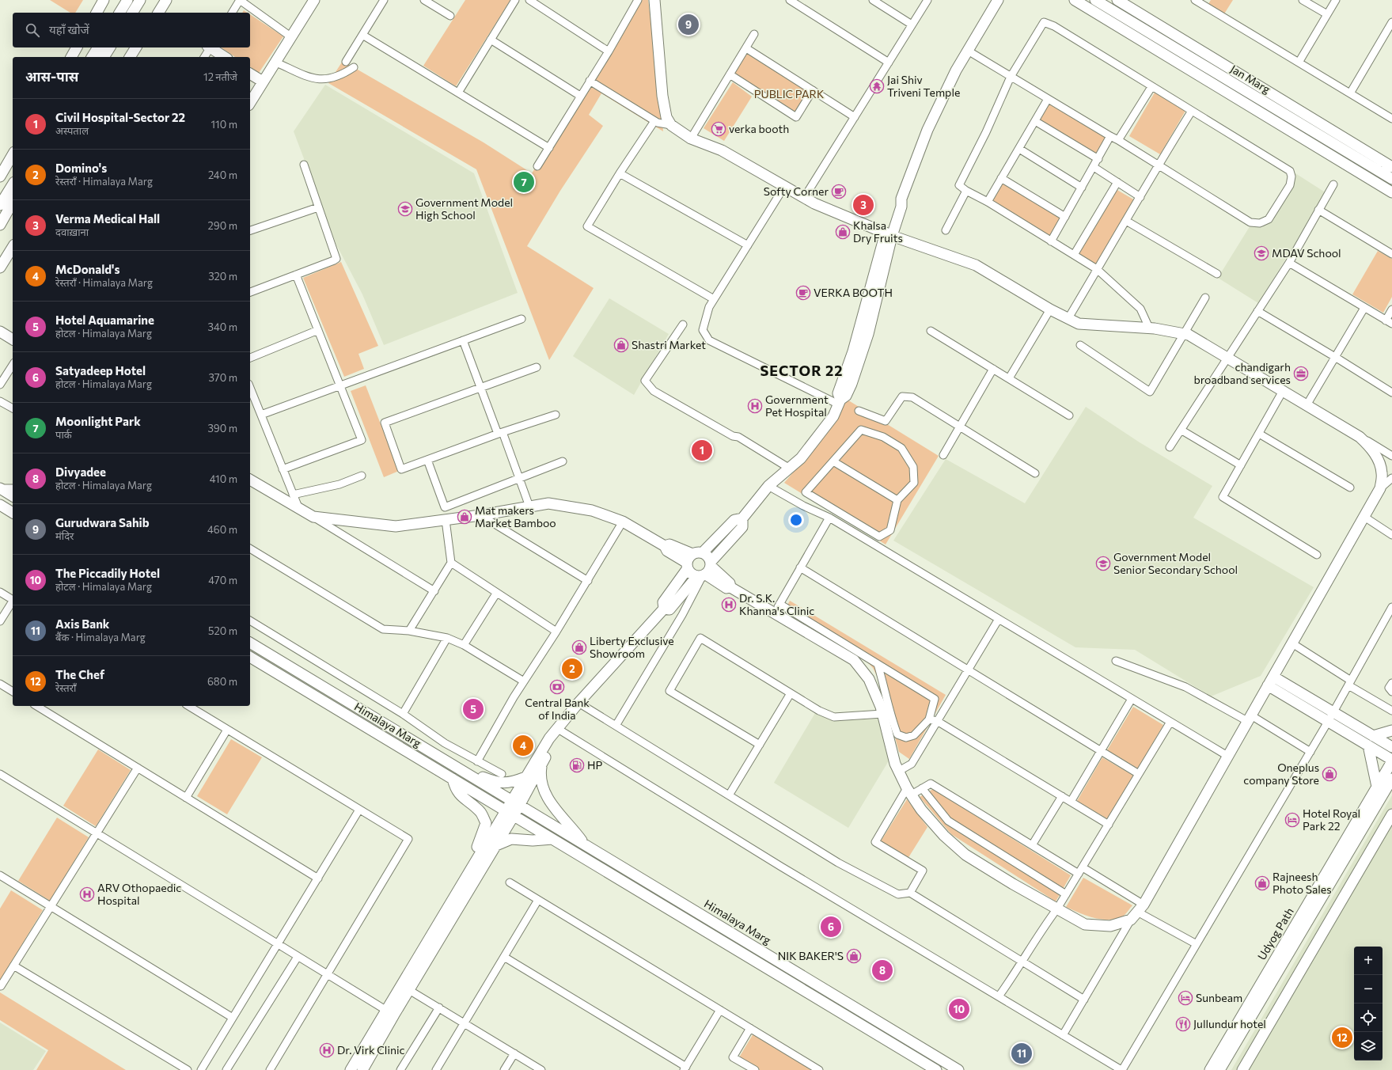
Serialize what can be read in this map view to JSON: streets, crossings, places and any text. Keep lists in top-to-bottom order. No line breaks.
{"streets":{"street":["Jan Marg","Himalaya Marg","Udyog Path"]},"districts":["SECTOR 22"],"parks":["PUBLIC PARK"],"places":{"temple":["Jai Shiv Triveni Temple"],"supermarket":["verka booth"],"cafe":["Softy Corner","VERKA BOOTH"],"school or university":["Government Model High School","MDAV School","Government Model Senior Secondary School"],"shop":["Khalsa Dry Fruits","Shastri Market","Mat makers Market Bamboo","Liberty Exclusive Showroom","Oneplus company Store","Rajneesh Photo Sales","NIK BAKER'S"],"office":["chandigarh broadband services"],"hospital":["Government Pet Hospital","Dr. S.K. Khanna's Clinic","ARV Othopaedic Hospital","Dr. Virk Clinic"],"bank":["Central Bank of India"],"fuel station":["HP"],"hotel":["Hotel Royal Park 22","Sunbeam"],"restaurant":["Jullundur hotel"]},"page":{"pins":["9","7","3","1","2","5","4","6","8","10","12","11"],"search":"यहाँ खोजें","heading":["आस-पास","12 नतीजे"],"list":[{"mark":"1","name":"Civil Hospital-Sector 22","note":"अस्पताल","value":"110 m"},{"mark":"2","name":"Domino's","note":"रेस्तराँ · Himalaya Marg","value":"240 m"},{"mark":"3","name":"Verma Medical Hall","note":"दवाख़ाना","value":"290 m"},{"mark":"4","name":"McDonald's","note":"रेस्तराँ · Himalaya Marg","value":"320 m"},{"mark":"5","name":"Hotel Aquamarine","note":"होटल · Himalaya Marg","value":"340 m"},{"mark":"6","name":"Satyadeep Hotel","note":"होटल · Himalaya Marg","value":"370 m"},{"mark":"7","name":"Moonlight Park","note":"पार्क","value":"390 m"},{"mark":"8","name":"Divyadee","note":"होटल · Himalaya Marg","value":"410 m"},{"mark":"9","name":"Gurudwara Sahib","note":"मंदिर","value":"460 m"},{"mark":"10","name":"The Piccadily Hotel","note":"होटल · Himalaya Marg","value":"470 m"},{"mark":"11","name":"Axis Bank","note":"बैंक · Himalaya Marg","value":"520 m"},{"mark":"12","name":"The Chef","note":"रेस्तराँ","value":"680 m"}],"map_buttons":["+","−"]}}
